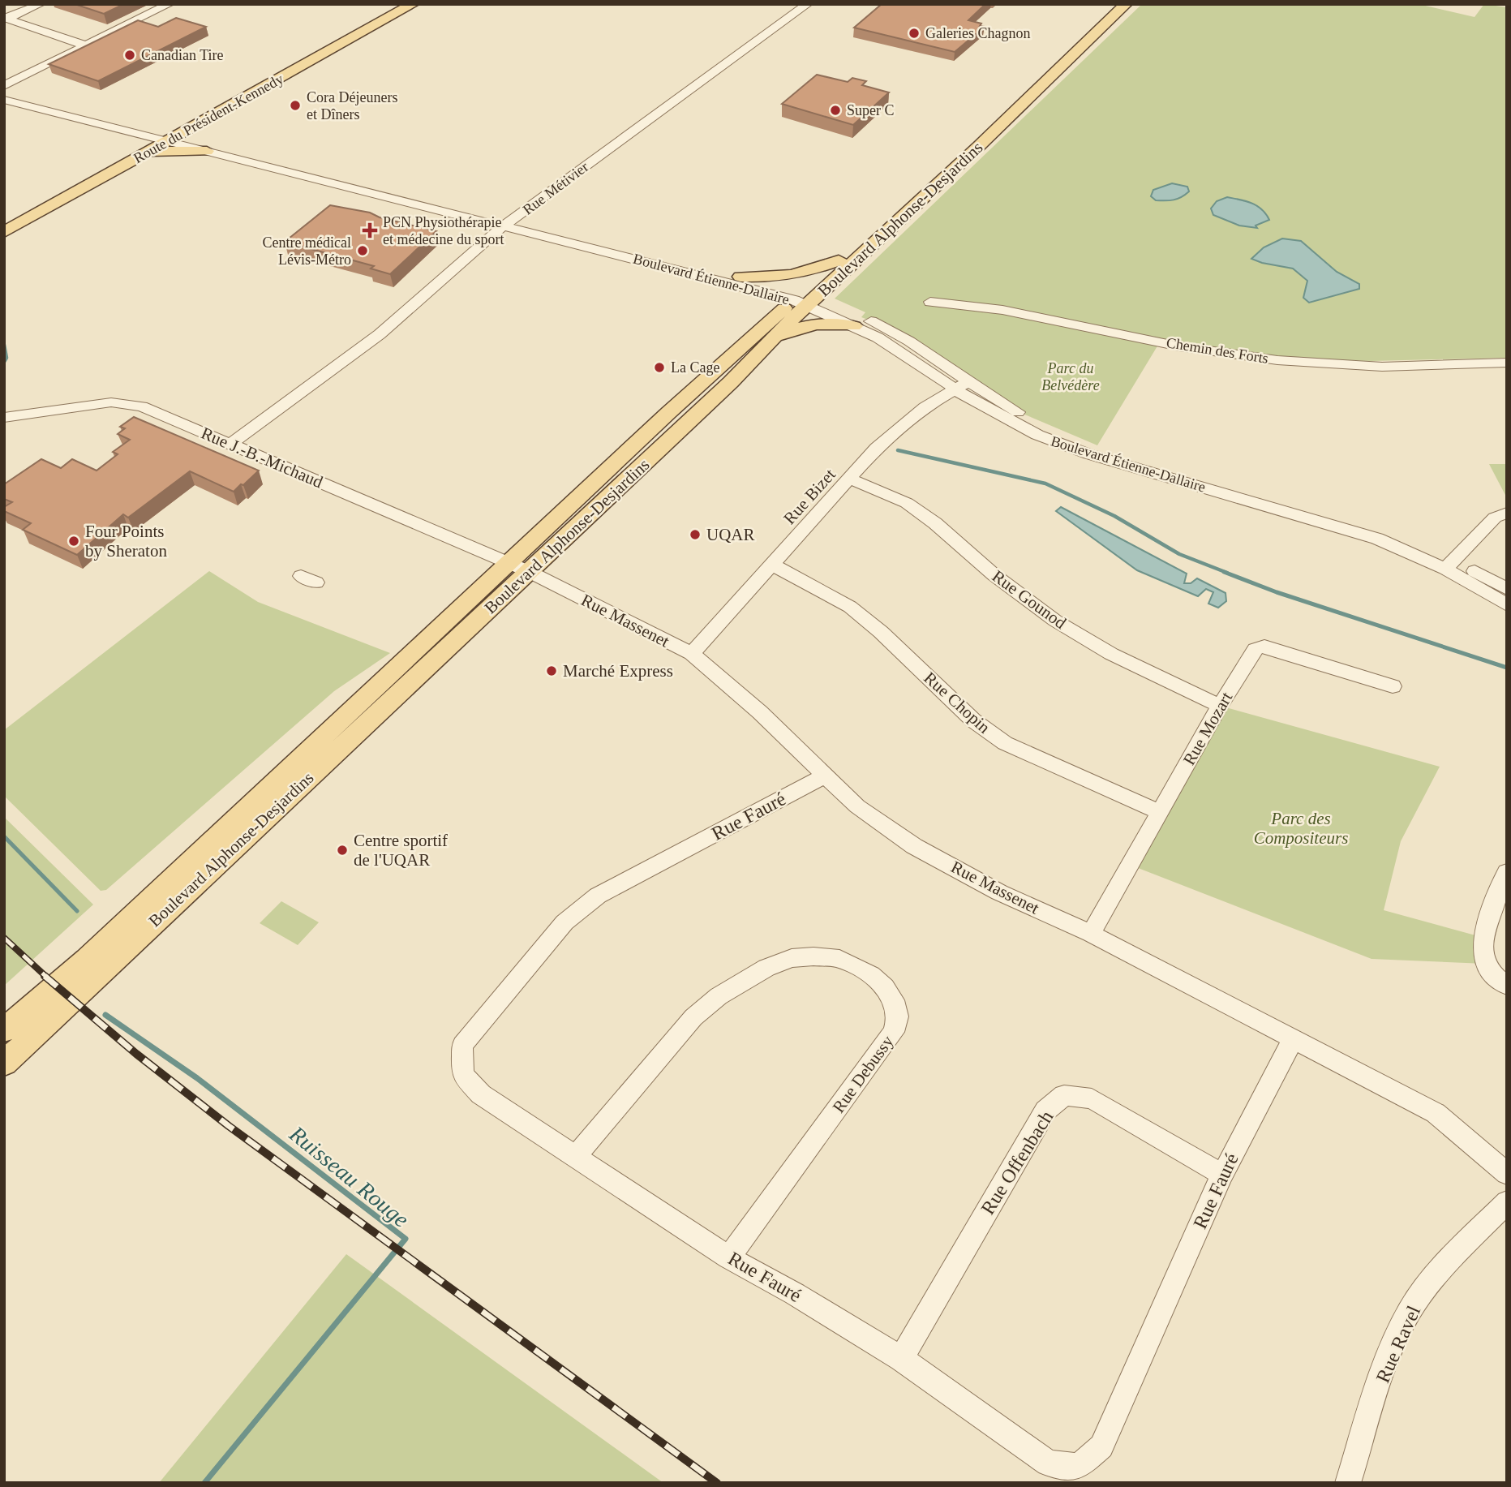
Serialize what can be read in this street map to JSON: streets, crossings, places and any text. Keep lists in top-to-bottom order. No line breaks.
{"streets":{"main road":["Route du Président-Kennedy","Boulevard Alphonse-Desjardins"],"street":["Rue Métivier","Boulevard Étienne-Dallaire","Chemin des Forts","Rue J.-B.-Michaud","Rue Bizet","Rue Gounod","Rue Massenet","Rue Chopin","Rue Mozart","Rue Fauré","Rue Debussy","Rue Offenbach","Rue Ravel"]},"crossings":[["Route du Président-Kennedy","Boulevard Étienne-Dallaire"],["Rue Métivier","Boulevard Étienne-Dallaire"],["Rue Métivier","Rue J.-B.-Michaud"],["Boulevard Alphonse-Desjardins","Boulevard Étienne-Dallaire"],["Boulevard Alphonse-Desjardins","Rue J.-B.-Michaud"],["Boulevard Alphonse-Desjardins","Rue Massenet"],["Boulevard Étienne-Dallaire","Rue Bizet"],["Rue J.-B.-Michaud","Rue Massenet"],["Rue Bizet","Rue Gounod"],["Rue Bizet","Rue Massenet"],["Rue Bizet","Rue Chopin"],["Rue Gounod","Rue Mozart"],["Rue Massenet","Rue Mozart"],["Rue Massenet","Rue Fauré"],["Rue Chopin","Rue Mozart"],["Rue Fauré","Rue Debussy"],["Rue Fauré","Rue Offenbach"]],"water":["Ruisseau Rouge"],"parks":["Parc du Belvédère","Parc des Compositeurs"],"places":{"other":["Galeries Chagnon","Canadian Tire","Cora Déjeuners et Dîners","Super C","Centre médical Lévis-Métro","La Cage","UQAR","Four Points by Sheraton","Marché Express","Centre sportif de l'UQAR"],"health":["PCN Physiothérapie et médecine du sport"]}}
